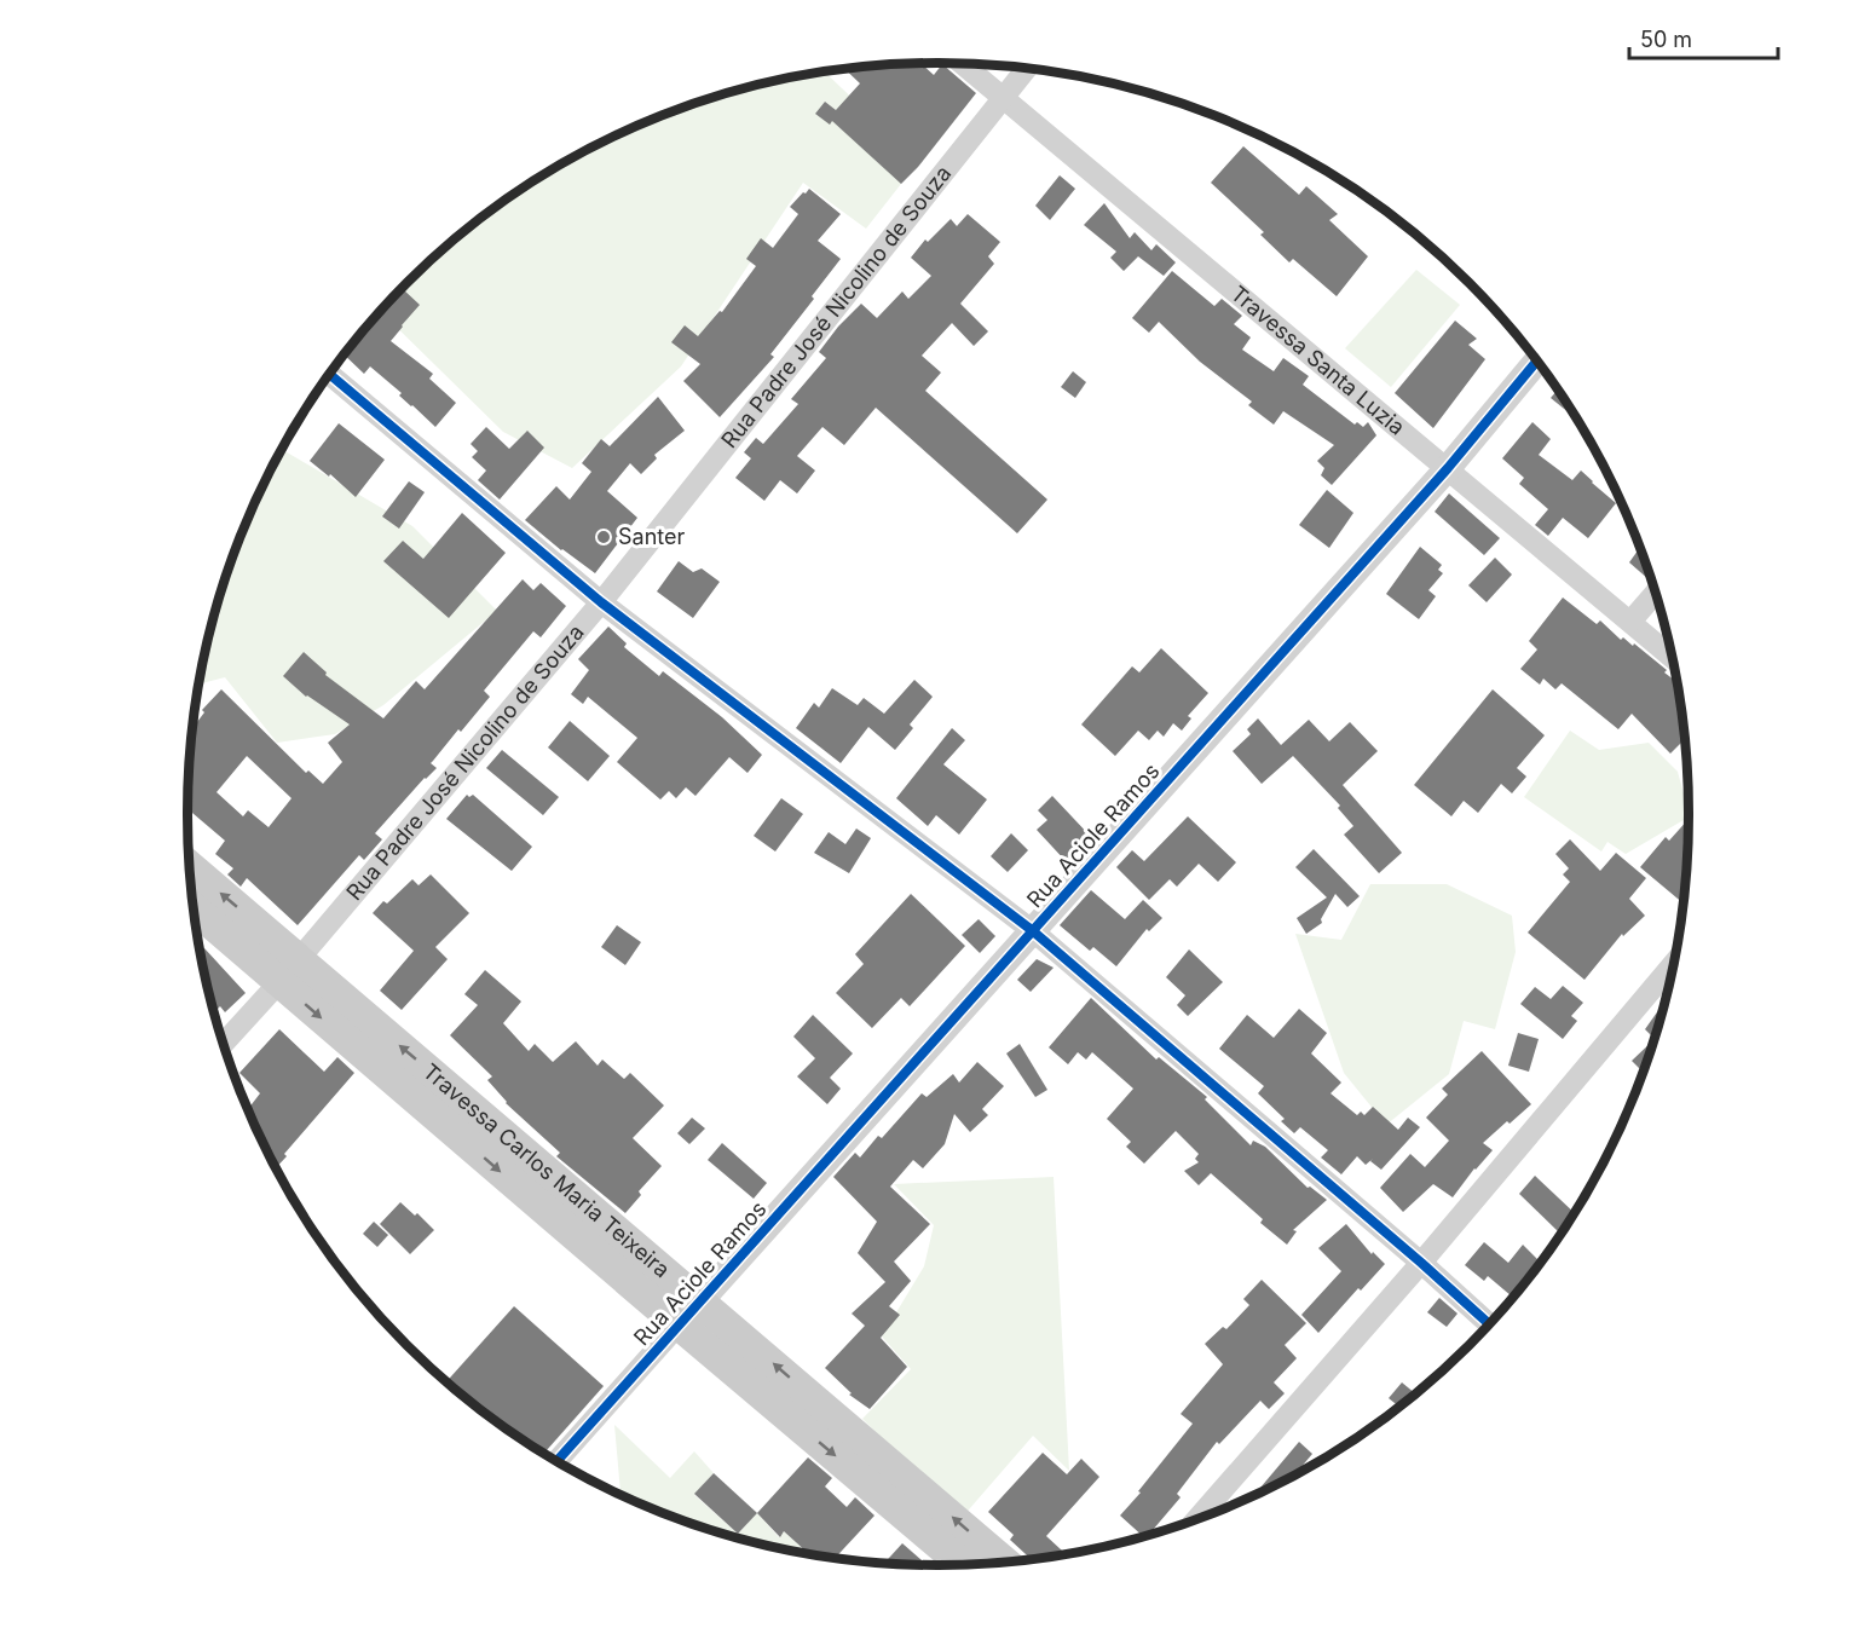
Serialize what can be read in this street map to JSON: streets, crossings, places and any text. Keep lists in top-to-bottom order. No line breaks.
{"streets":{"main road":["Travessa Carlos Maria Teixeira"],"street":["Rua Padre José Nicolino de Souza","Travessa Santa Luzia","Rua Aciole Ramos"]},"crossings":[["Rua Padre José Nicolino de Souza","Travessa Santa Luzia"],["Rua Padre José Nicolino de Souza","Travessa Carlos Maria Teixeira"],["Travessa Santa Luzia","Rua Aciole Ramos"],["Rua Aciole Ramos","Travessa Carlos Maria Teixeira"]],"places":["Santer"],"scale_bar":"50 m"}
